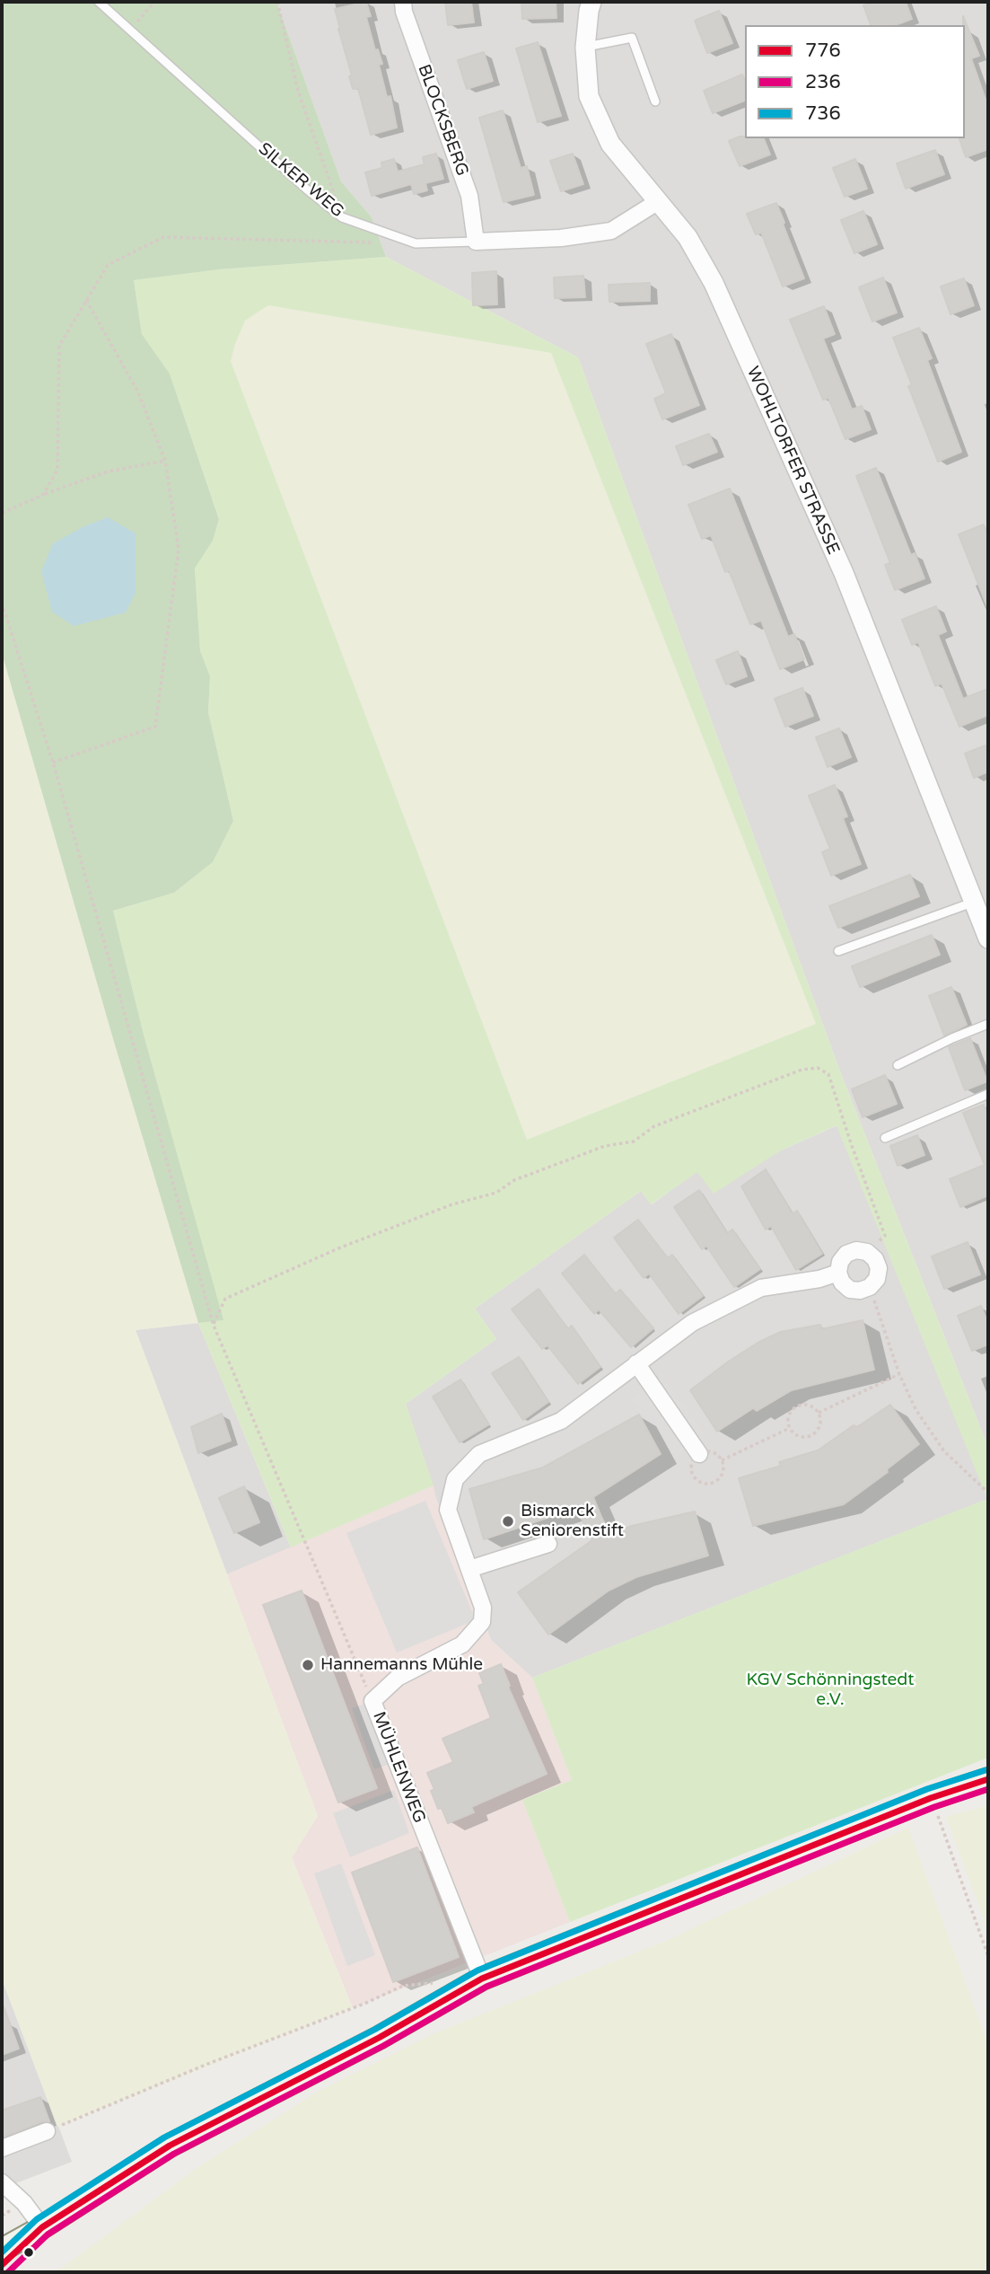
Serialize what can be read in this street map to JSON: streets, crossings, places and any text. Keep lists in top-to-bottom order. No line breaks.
{"streets":{"street":["BLOCKSBERG","SILKER WEG","WOHLTORFER STRASSE","MÜHLENWEG"]},"crossings":[["BLOCKSBERG","SILKER WEG"],["SILKER WEG","WOHLTORFER STRASSE"]],"parks":["KGV Schönningstedt e.V."],"places":["Bismarck Seniorenstift","Hannemanns Mühle"],"lines":["transit line 736","transit line 776","transit line 236"],"legend":["776","236","736"]}
